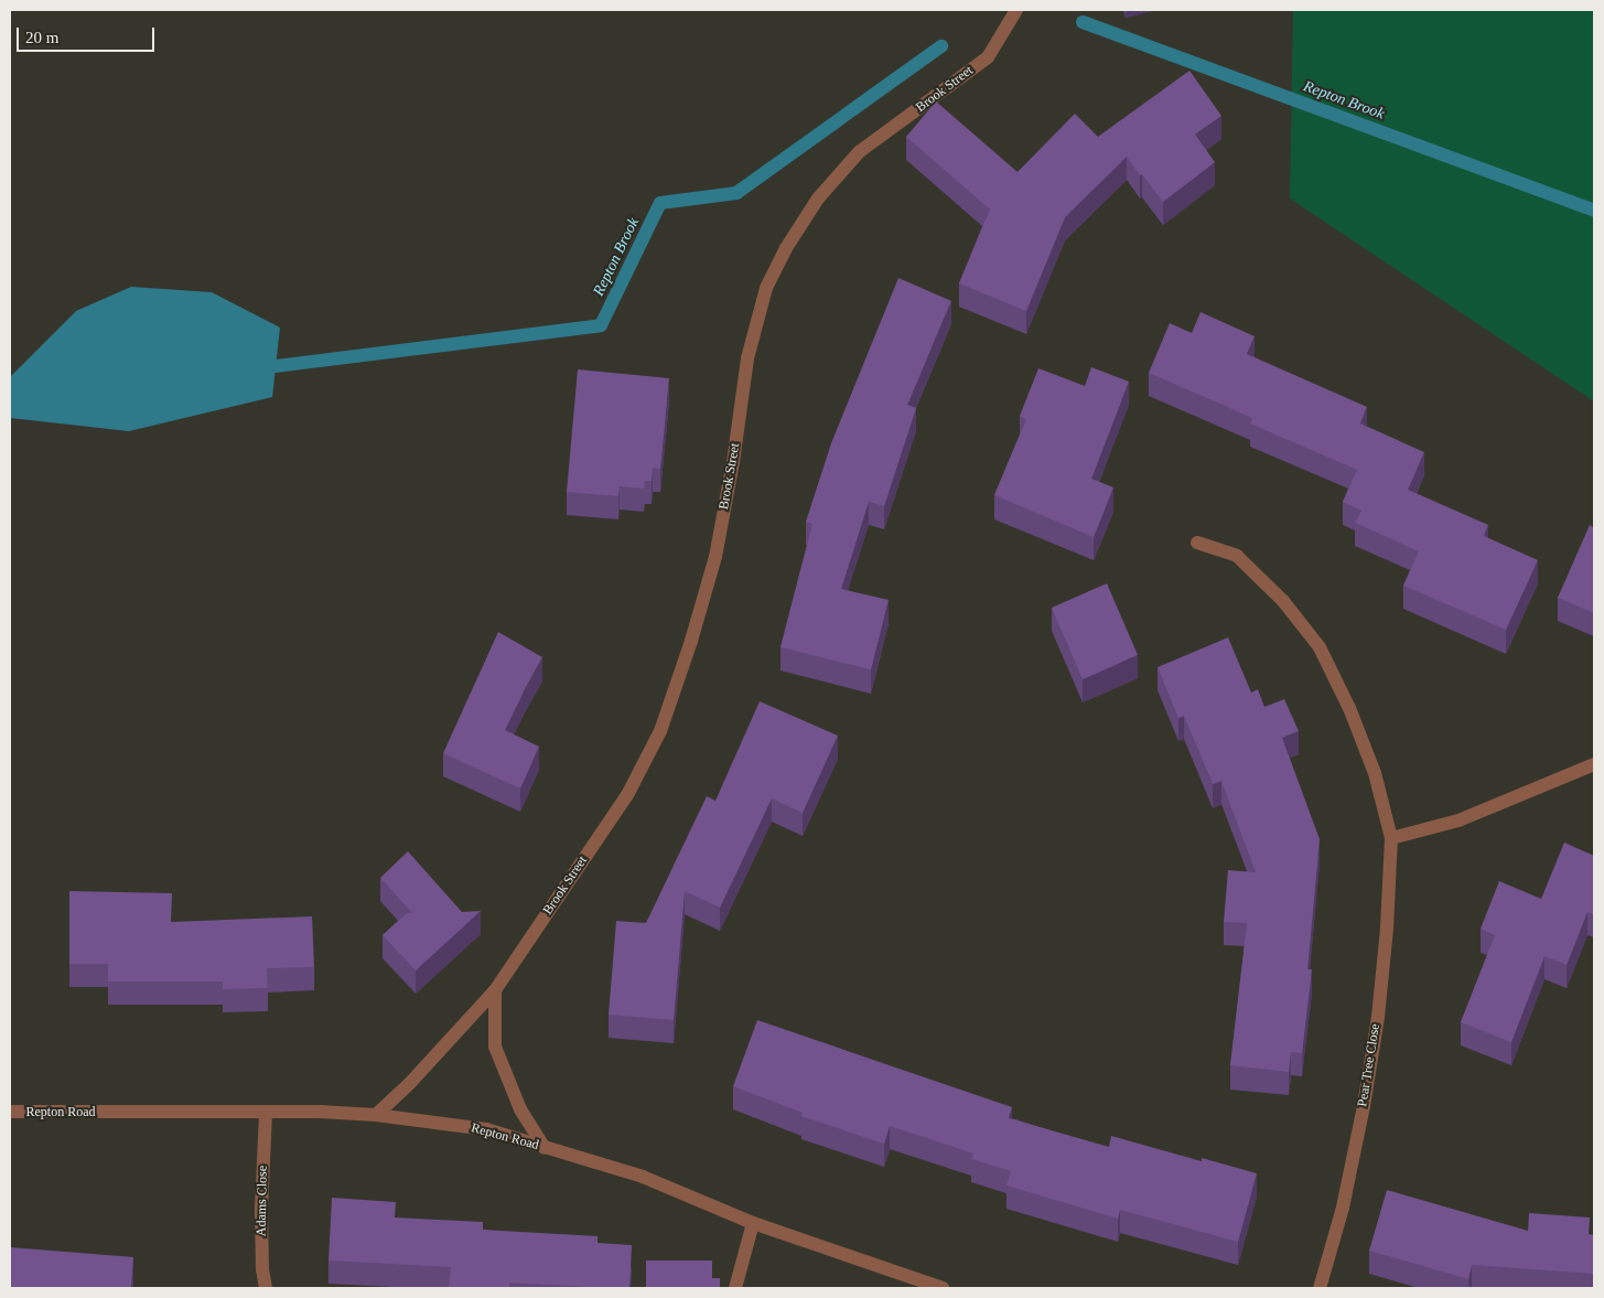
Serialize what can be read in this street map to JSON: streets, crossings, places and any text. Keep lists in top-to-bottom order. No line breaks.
{"streets":{"street":["Brook Street","Pear Tree Close","Repton Road","Adams Close"]},"crossings":[["Brook Street","Repton Road"],["Repton Road","Adams Close"]],"water":["Repton Brook"],"scale_bar":"20 m"}
